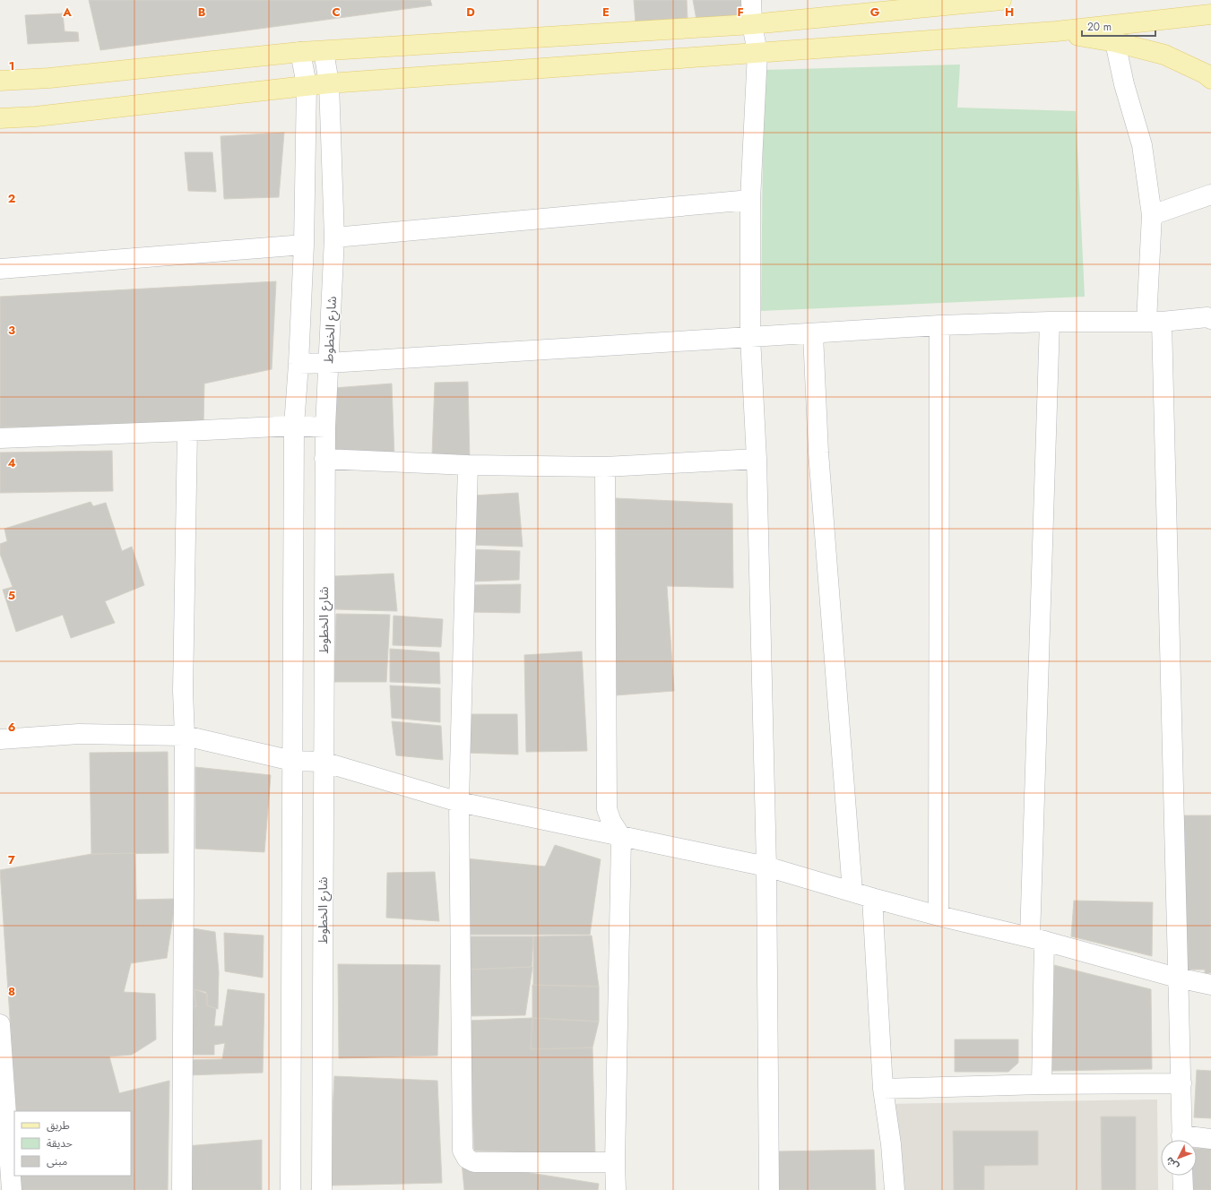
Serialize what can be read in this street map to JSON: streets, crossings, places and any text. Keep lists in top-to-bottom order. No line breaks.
{"streets":{"street":["شارع الخطوط"]},"legend":["طريق","حديقة","مبنى"],"scale_bar":"20 m","north":"bottom left","grid":{"columns":["A","B","C","D","E","F","G","H"],"rows":["1","2","3","4","5","6","7","8"]}}
